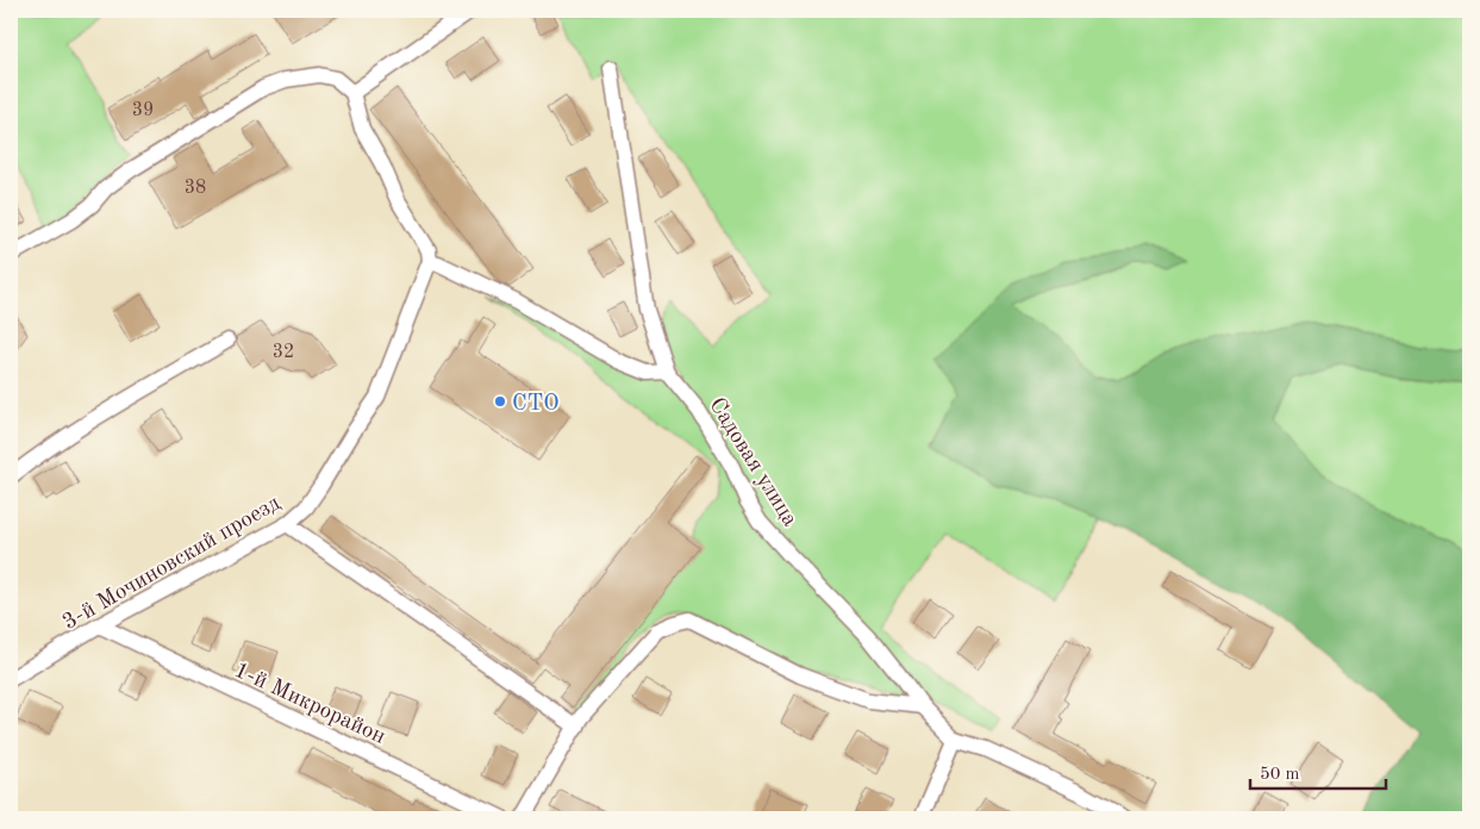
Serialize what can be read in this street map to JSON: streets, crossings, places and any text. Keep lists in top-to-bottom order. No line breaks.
{"streets":{"street":["Садовая улица","3-й Мочиновский проезд","1-й Микрорайон"]},"crossings":[["3-й Мочиновский проезд","1-й Микрорайон"]],"places":["СТО"],"house_numbers":["39","38","32"],"scale_bar":"50 m"}
